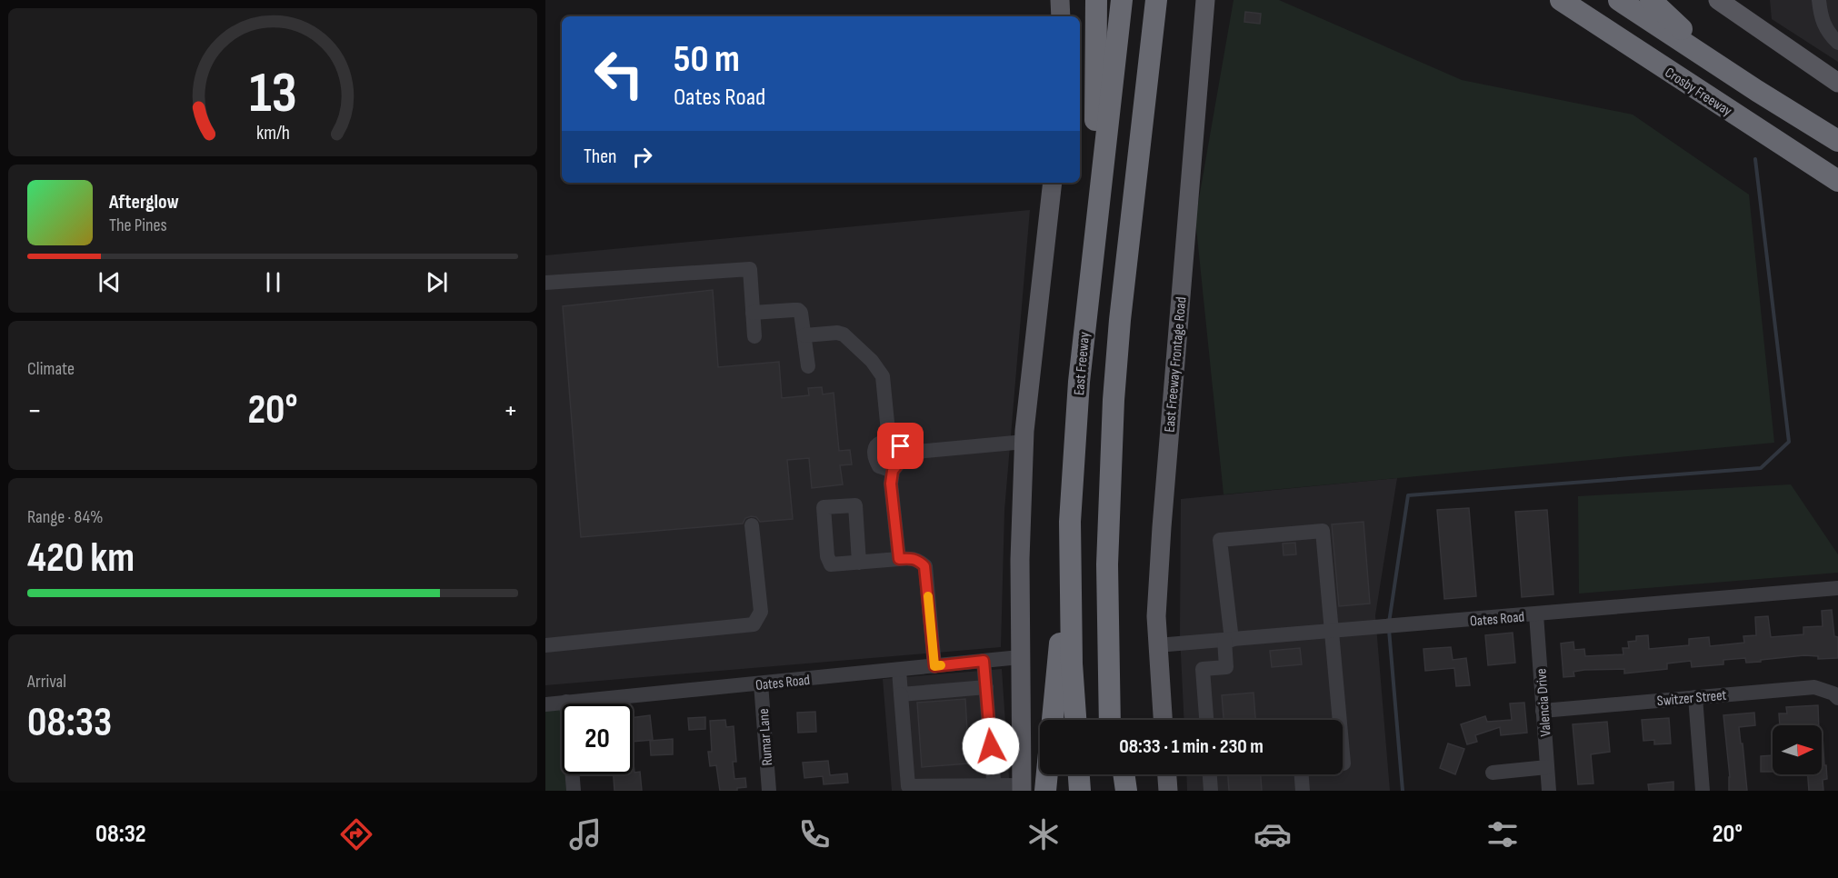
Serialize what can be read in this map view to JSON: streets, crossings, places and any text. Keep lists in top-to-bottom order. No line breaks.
{"streets":{"highway":["Crosby Freeway","East Freeway"],"main road":["East Freeway Frontage Road"],"street":["Oates Road","Switzer Street","Valencia Drive","Rumar Lane"]},"crossings":[["East Freeway Frontage Road","Oates Road"],["Oates Road","Valencia Drive"],["Oates Road","Rumar Lane"],["Switzer Street","Valencia Drive"]],"north":"right","page":{"turn":["50 m","Oates Road"],"then":"Then","song":["Afterglow","The Pines"],"tile":["Climate",["Range · 84%","420 km"],["Arrival","08:33"]],"heat":["−","20°","+"],"limit":"20","trip":"08:33 · 1 min · 230 m","tabs":["08:32","20°"],"gauge":["13","km/h"]}}
